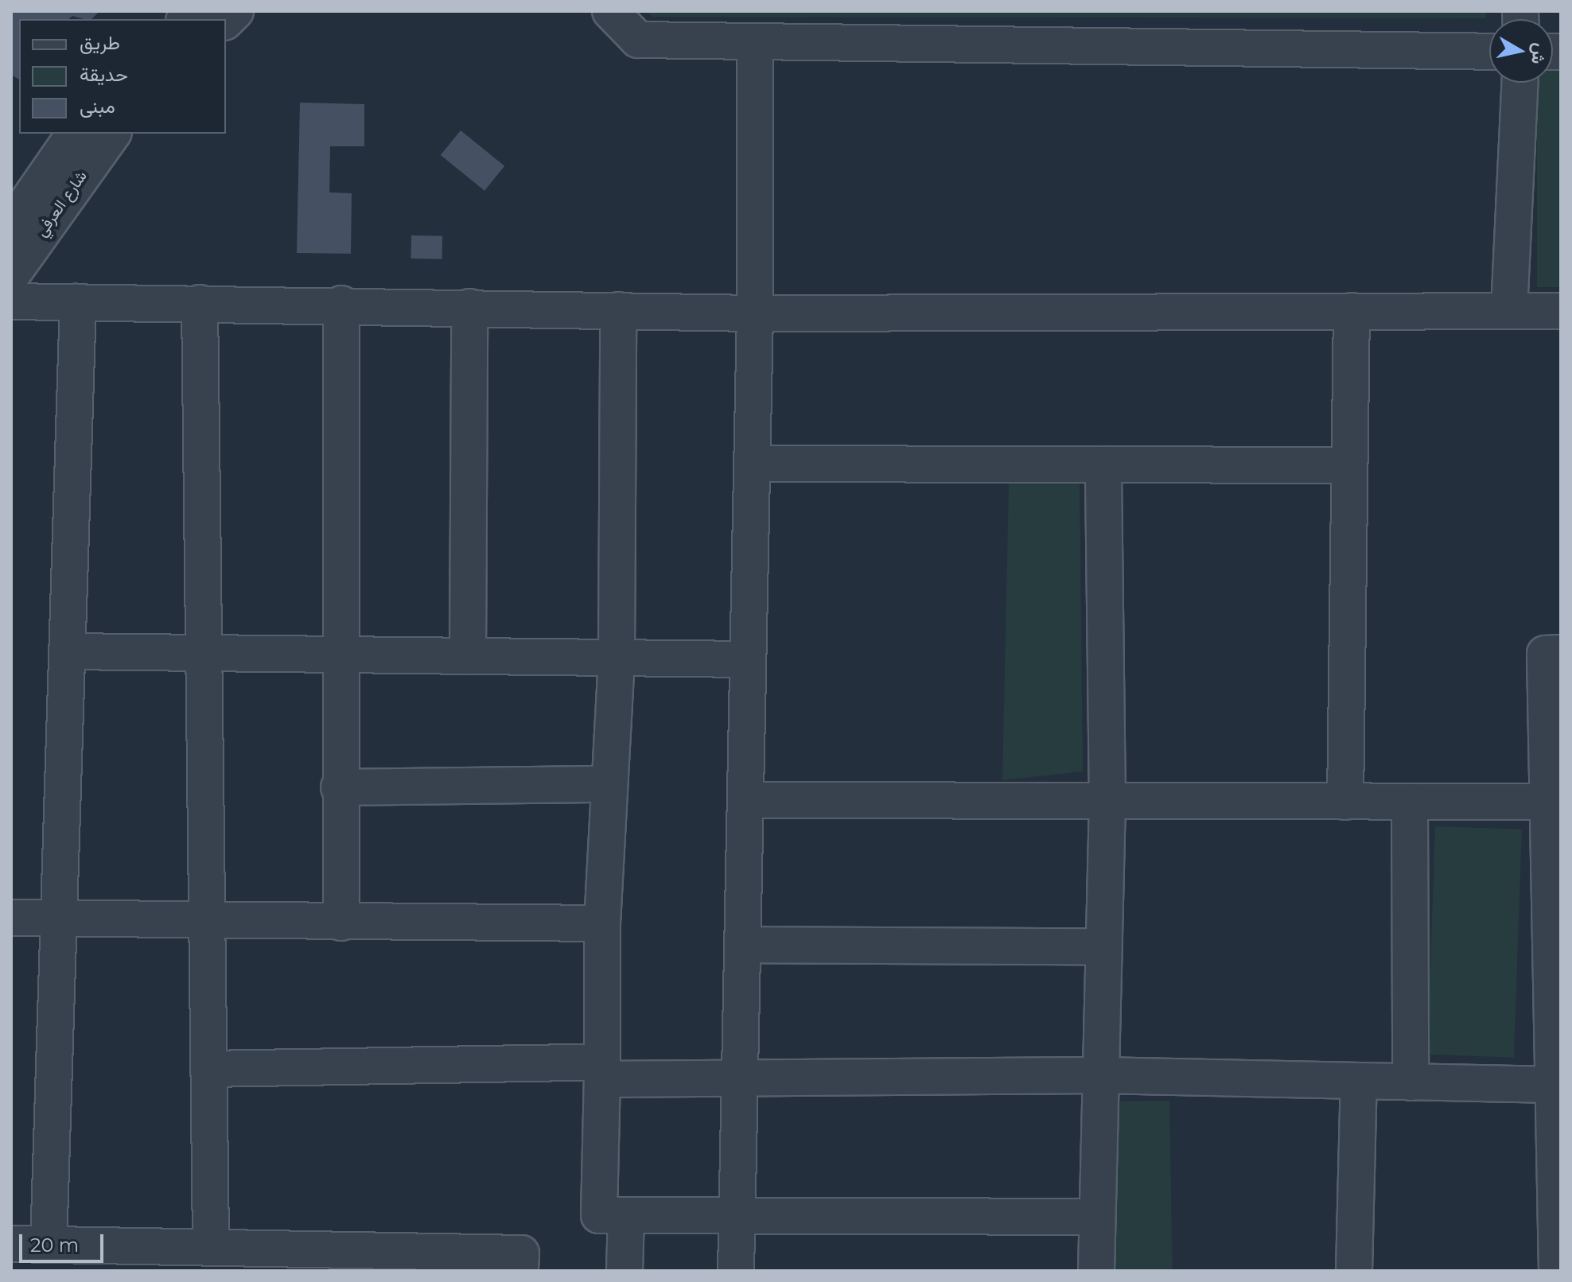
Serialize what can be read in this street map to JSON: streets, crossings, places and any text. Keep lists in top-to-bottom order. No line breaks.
{"streets":{"street":["شارع العرفي"]},"legend":["طريق","حديقة","مبنى"],"scale_bar":"20 m","north":"right"}
